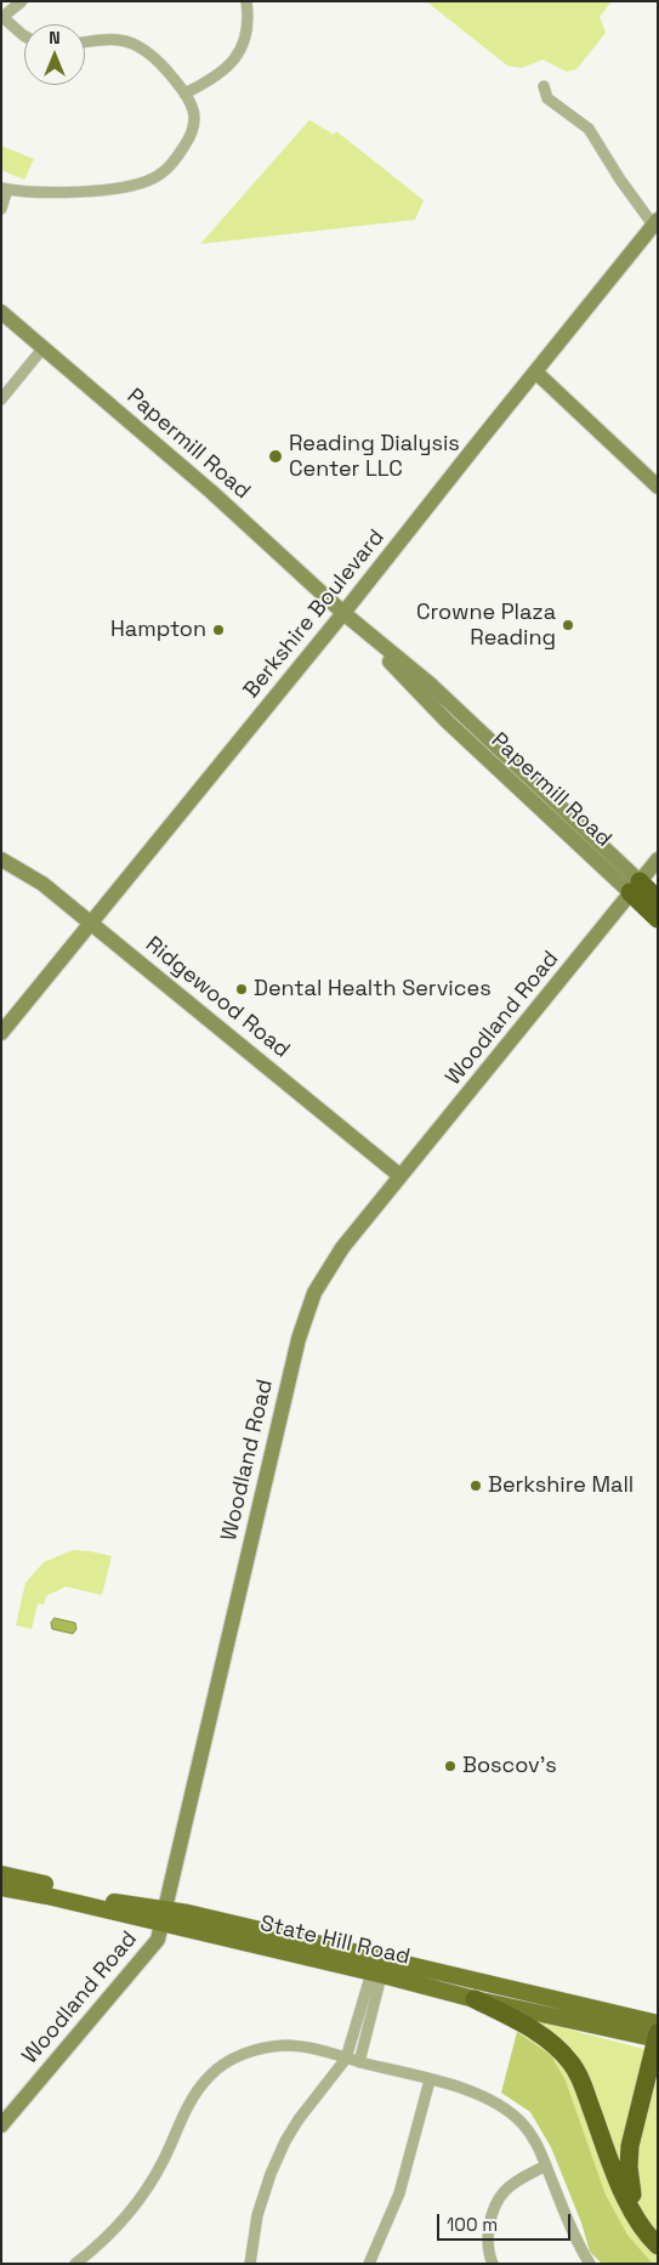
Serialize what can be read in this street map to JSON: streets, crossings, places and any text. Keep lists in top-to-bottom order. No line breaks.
{"streets":{"main road":["Papermill Road","Berkshire Boulevard","Ridgewood Road","Woodland Road","State Hill Road"]},"crossings":[["Papermill Road","Berkshire Boulevard"],["Papermill Road","Woodland Road"],["Berkshire Boulevard","Ridgewood Road"],["Ridgewood Road","Woodland Road"],["Woodland Road","State Hill Road"]],"places":["Reading Dialysis Center LLC","Crowne Plaza Reading","Hampton","Dental Health Services","Berkshire Mall","Boscov's"],"scale_bar":"100 m","north":"top"}
